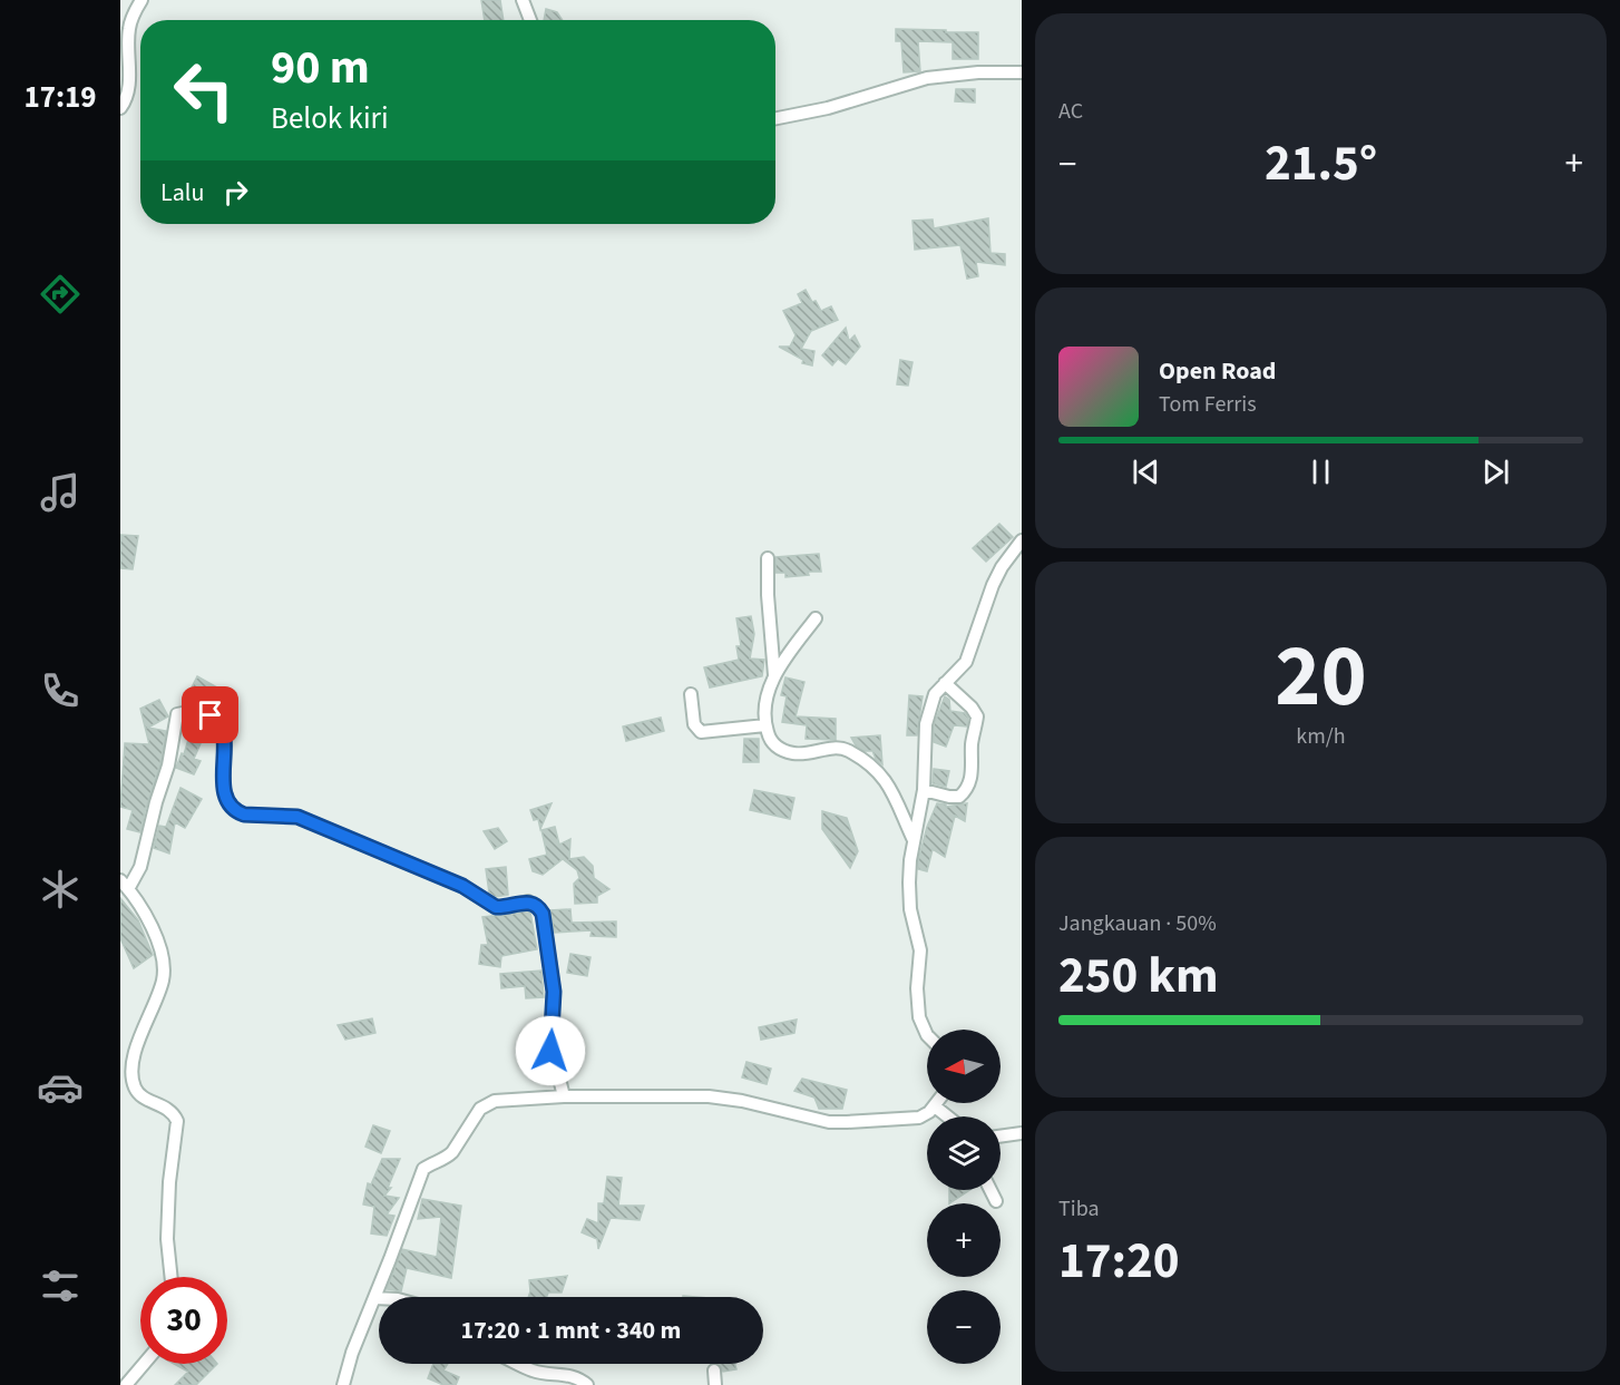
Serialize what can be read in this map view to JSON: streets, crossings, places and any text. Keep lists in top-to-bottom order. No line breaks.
{"north":"left","page":{"tabs":"17:19","tile":["AC",["20","km/h"],["Jangkauan · 50%","250 km"],["Tiba","17:20"]],"turn":["90 m","Belok kiri"],"heat":["−","21.5°","+"],"then":"Lalu","song":["Open Road","Tom Ferris"],"map_buttons":["+","−"],"limit":"30","trip":"17:20 · 1 mnt · 340 m"}}
